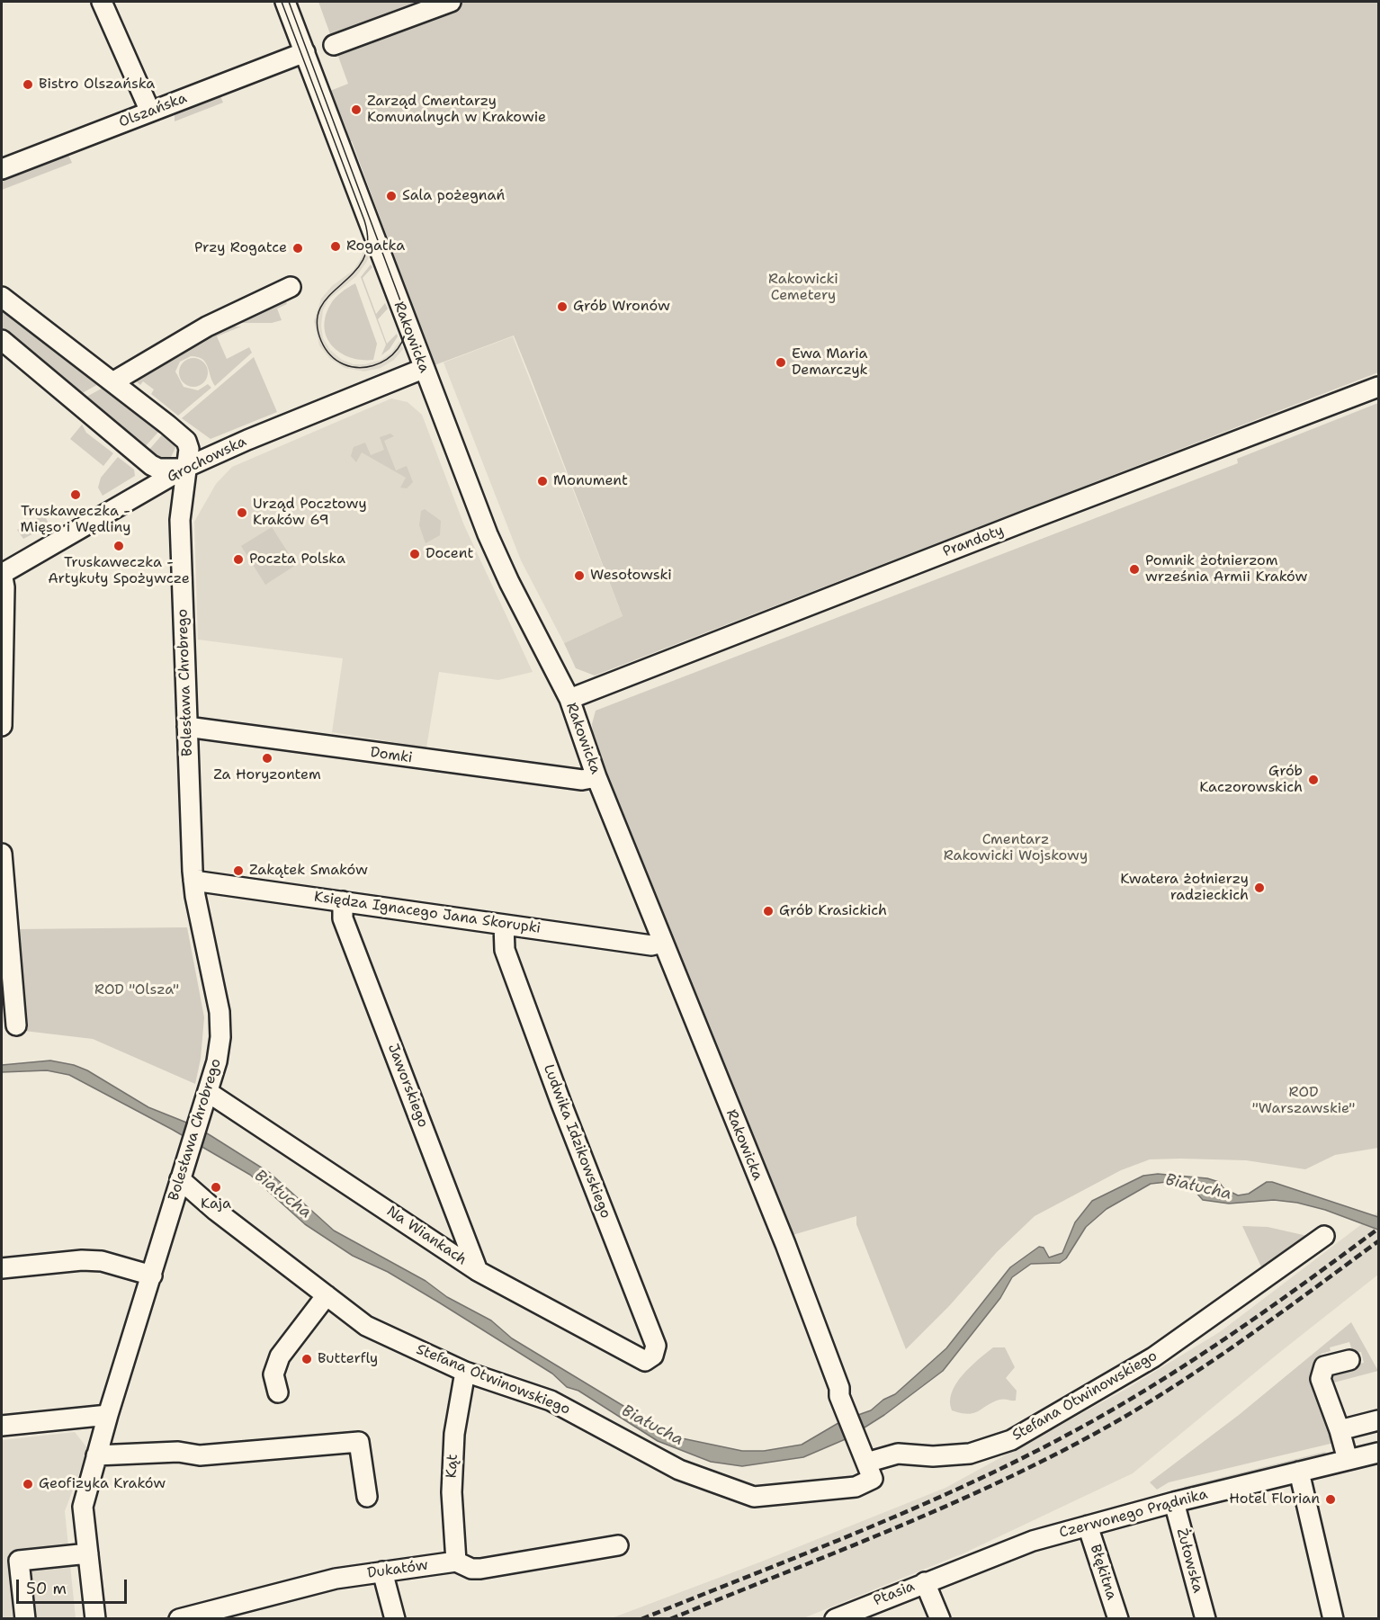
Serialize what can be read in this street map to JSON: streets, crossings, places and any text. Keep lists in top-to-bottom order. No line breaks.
{"streets":{"street":["Olszańska","Rakowicka","Grochowska","Prandoty","Bolesława Chrobrego","Domki","Księdza Ignacego Jana Skorupki","Jaworskiego","Ludwika Idzikowskiego","Na Wiankach","Stefana Otwinowskiego","Kąt","Czerwonego Prądnika","Żułowska","Dukatów","Błękitna","Ptasia"]},"crossings":[["Olszańska","Rakowicka"],["Rakowicka","Grochowska"],["Rakowicka","Prandoty"],["Rakowicka","Domki"],["Rakowicka","Księdza Ignacego Jana Skorupki"],["Rakowicka","Stefana Otwinowskiego"],["Grochowska","Bolesława Chrobrego"],["Bolesława Chrobrego","Domki"],["Bolesława Chrobrego","Księdza Ignacego Jana Skorupki"],["Bolesława Chrobrego","Na Wiankach"],["Bolesława Chrobrego","Stefana Otwinowskiego"],["Księdza Ignacego Jana Skorupki","Jaworskiego"],["Księdza Ignacego Jana Skorupki","Ludwika Idzikowskiego"],["Jaworskiego","Na Wiankach"],["Ludwika Idzikowskiego","Na Wiankach"],["Stefana Otwinowskiego","Kąt"],["Kąt","Dukatów"],["Czerwonego Prądnika","Żułowska"],["Czerwonego Prądnika","Błękitna"],["Czerwonego Prądnika","Ptasia"]],"water":["Białucha"],"parks":["Rakowicki Cemetery","Cmentarz Rakowicki Wojskowy","ROD \"Olsza\"","ROD \"Warszawskie\""],"places":["Bistro Olszańska","Zarząd Cmentarzy Komunalnych w Krakowie","Sala pożegnań","Rogatka","Przy Rogatce","Grób Wronów","Ewa Maria Demarczyk","Monument","Truskaweczka - Mięso i Wędliny","Urząd Pocztowy Kraków 69","Truskaweczka - Artykuły Spożywcze","Docent","Poczta Polska","Pomnik żołnierzom września Armii Kraków","Wesołowski","Za Horyzontem","Grób Kaczorowskich","Zakątek Smaków","Kwatera żołnierzy radzieckich","Grób Krasickich","Kaja","Butterfly","Geofizyka Kraków","Hotel Florian"],"scale_bar":"50 m"}
